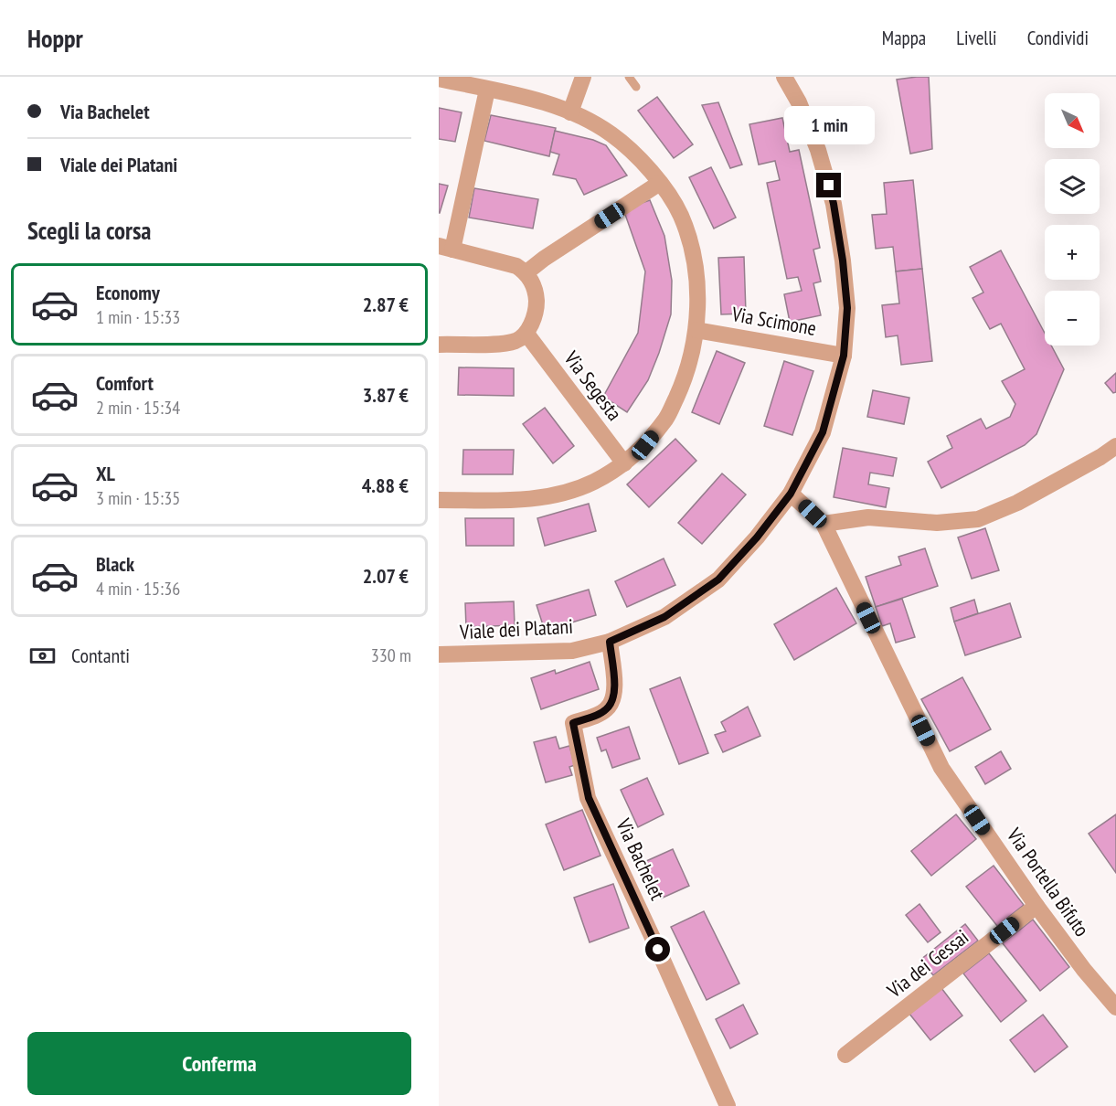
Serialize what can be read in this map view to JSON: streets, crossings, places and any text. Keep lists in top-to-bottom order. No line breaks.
{"streets":{"street":["Via Scimone","Via Segesta","Viale dei Platani","Via Bachelet","Via Portella Bifuto","Via dei Gessai"]},"crossings":[["Via Scimone","Viale dei Platani"],["Viale dei Platani","Via Bachelet"],["Viale dei Platani","Via Portella Bifuto"],["Via Portella Bifuto","Via dei Gessai"]],"north":"bottom right","page":{"header":"Hoppr","nav":["Mappa","Livelli","Condividi"],"banner":["Via Bachelet","Viale dei Platani"],"map_buttons":["+","−"],"bubble":"1 min","heading":"Scegli la corsa","list":[{"name":"Economy","note":"1 min · 15:33","value":"2.87 €"},{"name":"Comfort","note":"2 min · 15:34","value":"3.87 €"},{"name":"XL","note":"3 min · 15:35","value":"4.88 €"},{"name":"Black","note":"4 min · 15:36","value":"2.07 €"}],"pay":["Contanti","330 m"],"buttons":"Conferma"}}
